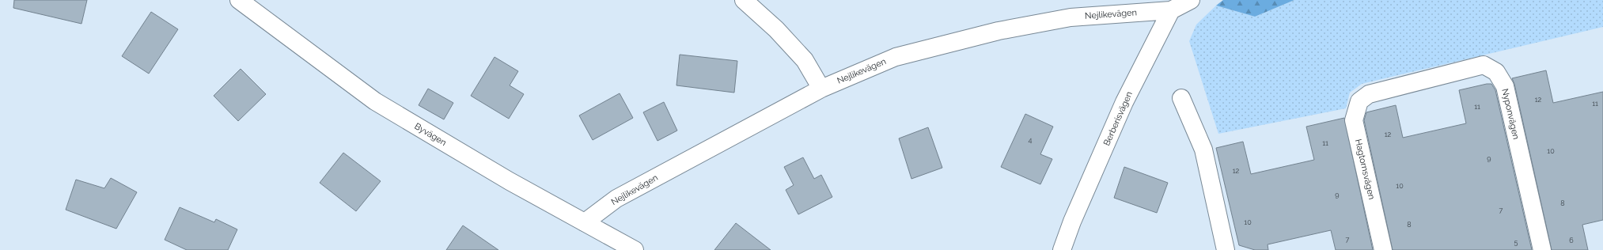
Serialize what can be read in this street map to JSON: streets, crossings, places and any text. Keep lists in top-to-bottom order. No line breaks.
{"streets":{"street":["Nejlikevägen","Nyponvägen","Berberisvägen","Byvägen","Hagtornsvägen"]},"crossings":[["Nejlikevägen","Berberisvägen"],["Nejlikevägen","Byvägen"],["Nyponvägen","Hagtornsvägen"]],"house_numbers":["12","11","11","12","4","11","10","9","12","10","9","8","7","10","8","7","6","5"]}
